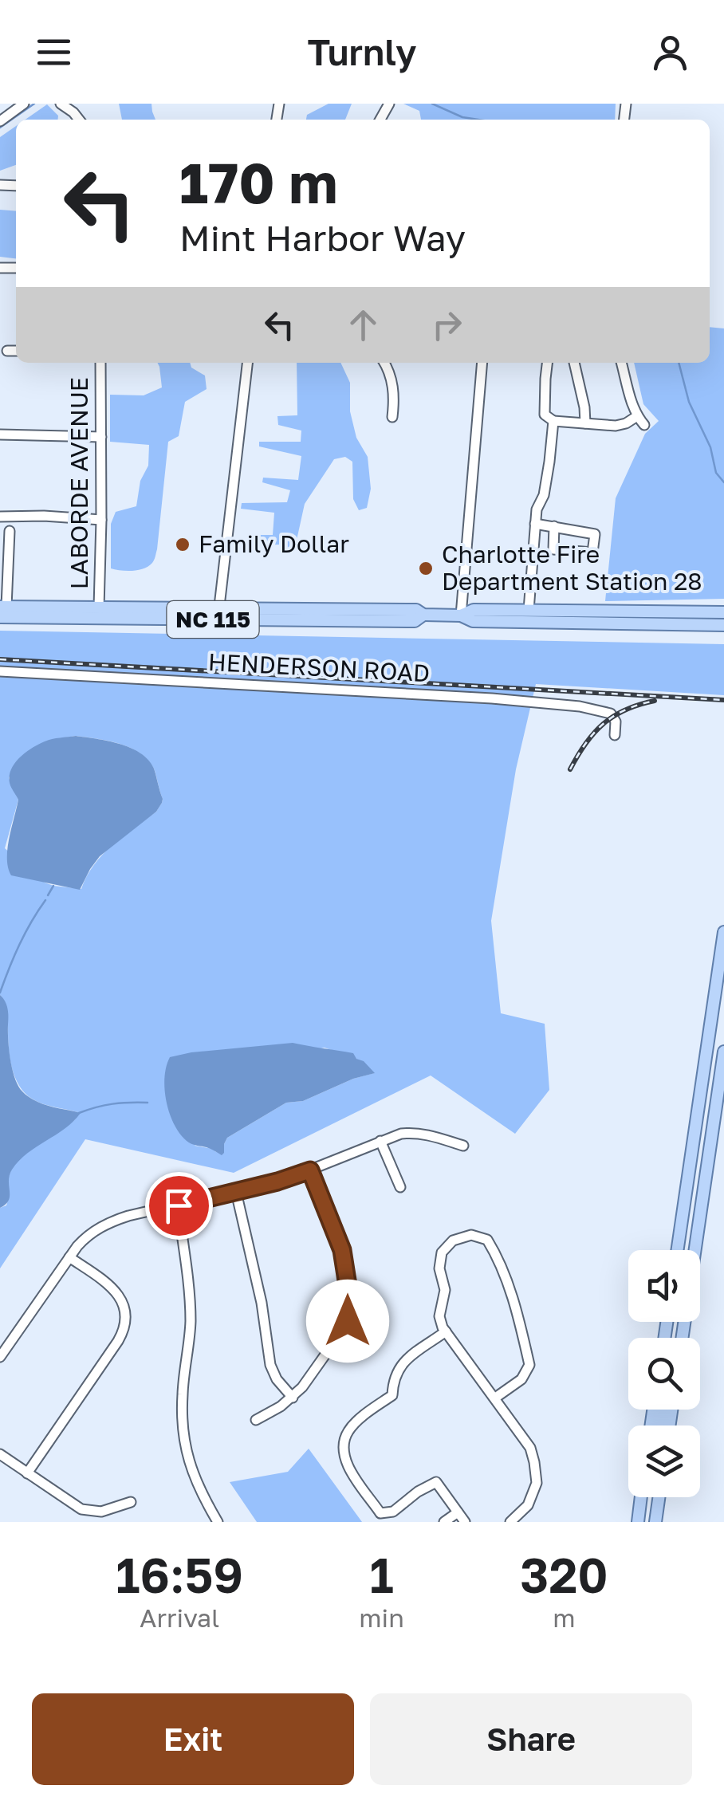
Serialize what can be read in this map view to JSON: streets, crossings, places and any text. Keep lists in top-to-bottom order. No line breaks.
{"streets":{"main road":["NC 115"],"street":["LABORDE AVENUE","HENDERSON ROAD"]},"crossings":[["LABORDE AVENUE","NC 115"]],"places":["Family Dollar","Charlotte Fire Department Station 28"],"page":{"header":"Turnly","turn":["170 m","Mint Harbor Way"],"eta":["16:59","Arrival","1","min","320","m"],"buttons":["Exit","Share"]}}
